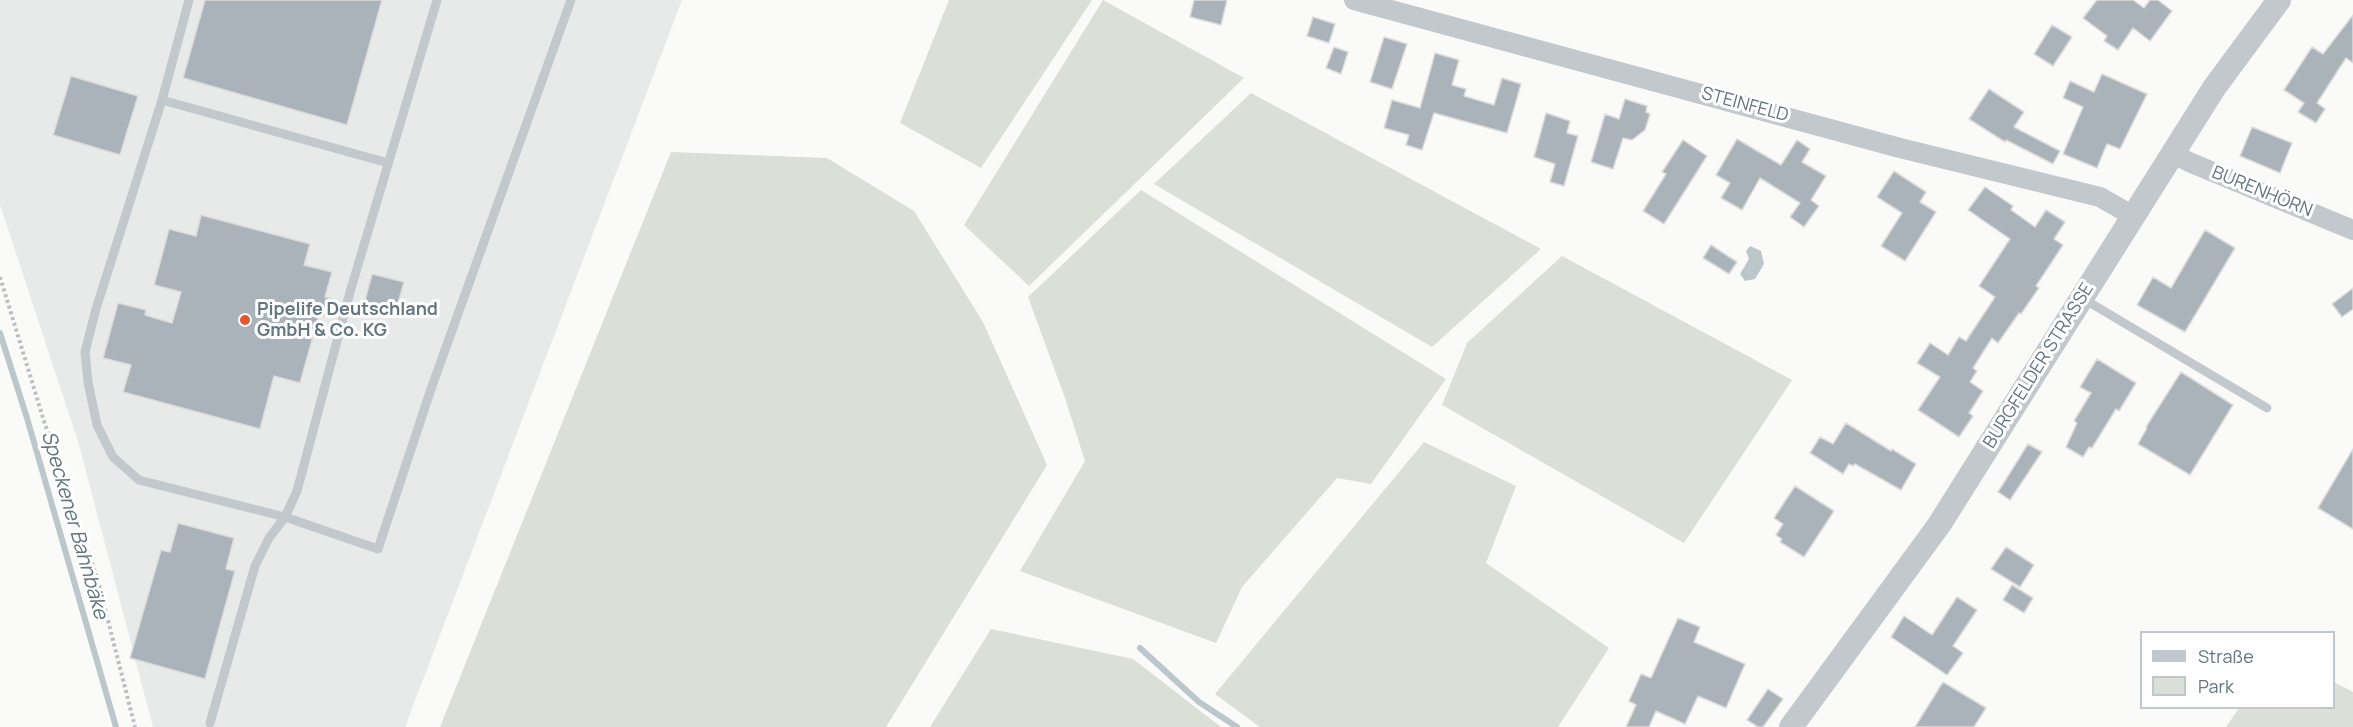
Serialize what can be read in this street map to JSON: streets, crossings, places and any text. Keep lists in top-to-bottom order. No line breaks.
{"streets":{"street":["STEINFELD","BURENHÖRN","BURGFELDER STRASSE"]},"crossings":[["STEINFELD","BURGFELDER STRASSE"],["BURENHÖRN","BURGFELDER STRASSE"]],"water":["Speckener Bahnbäke"],"places":["Pipelife Deutschland GmbH & Co. KG"],"legend":["Straße","Park"]}
